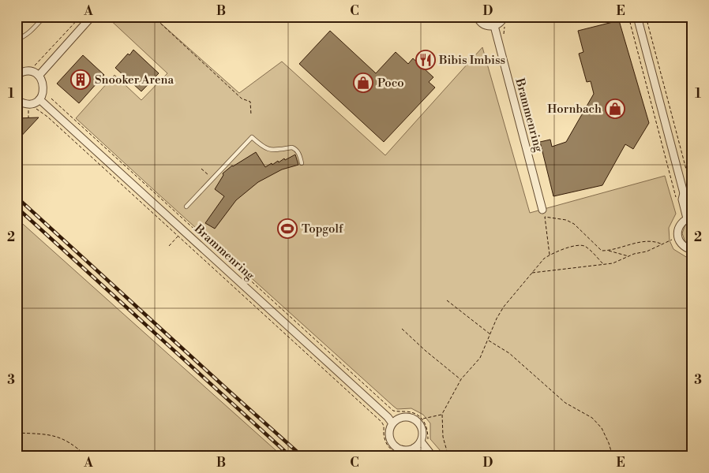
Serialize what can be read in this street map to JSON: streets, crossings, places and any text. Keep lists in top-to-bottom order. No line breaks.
{"streets":{"street":["Brammenring"]},"places":{"restaurant":["Bibis Imbiss"],"building":["Snooker Arena"],"shop":["Poco","Hornbach"],"sports":["Topgolf"]},"grid":{"columns":["A","B","C","D","E"],"rows":["1","2","3"]}}
